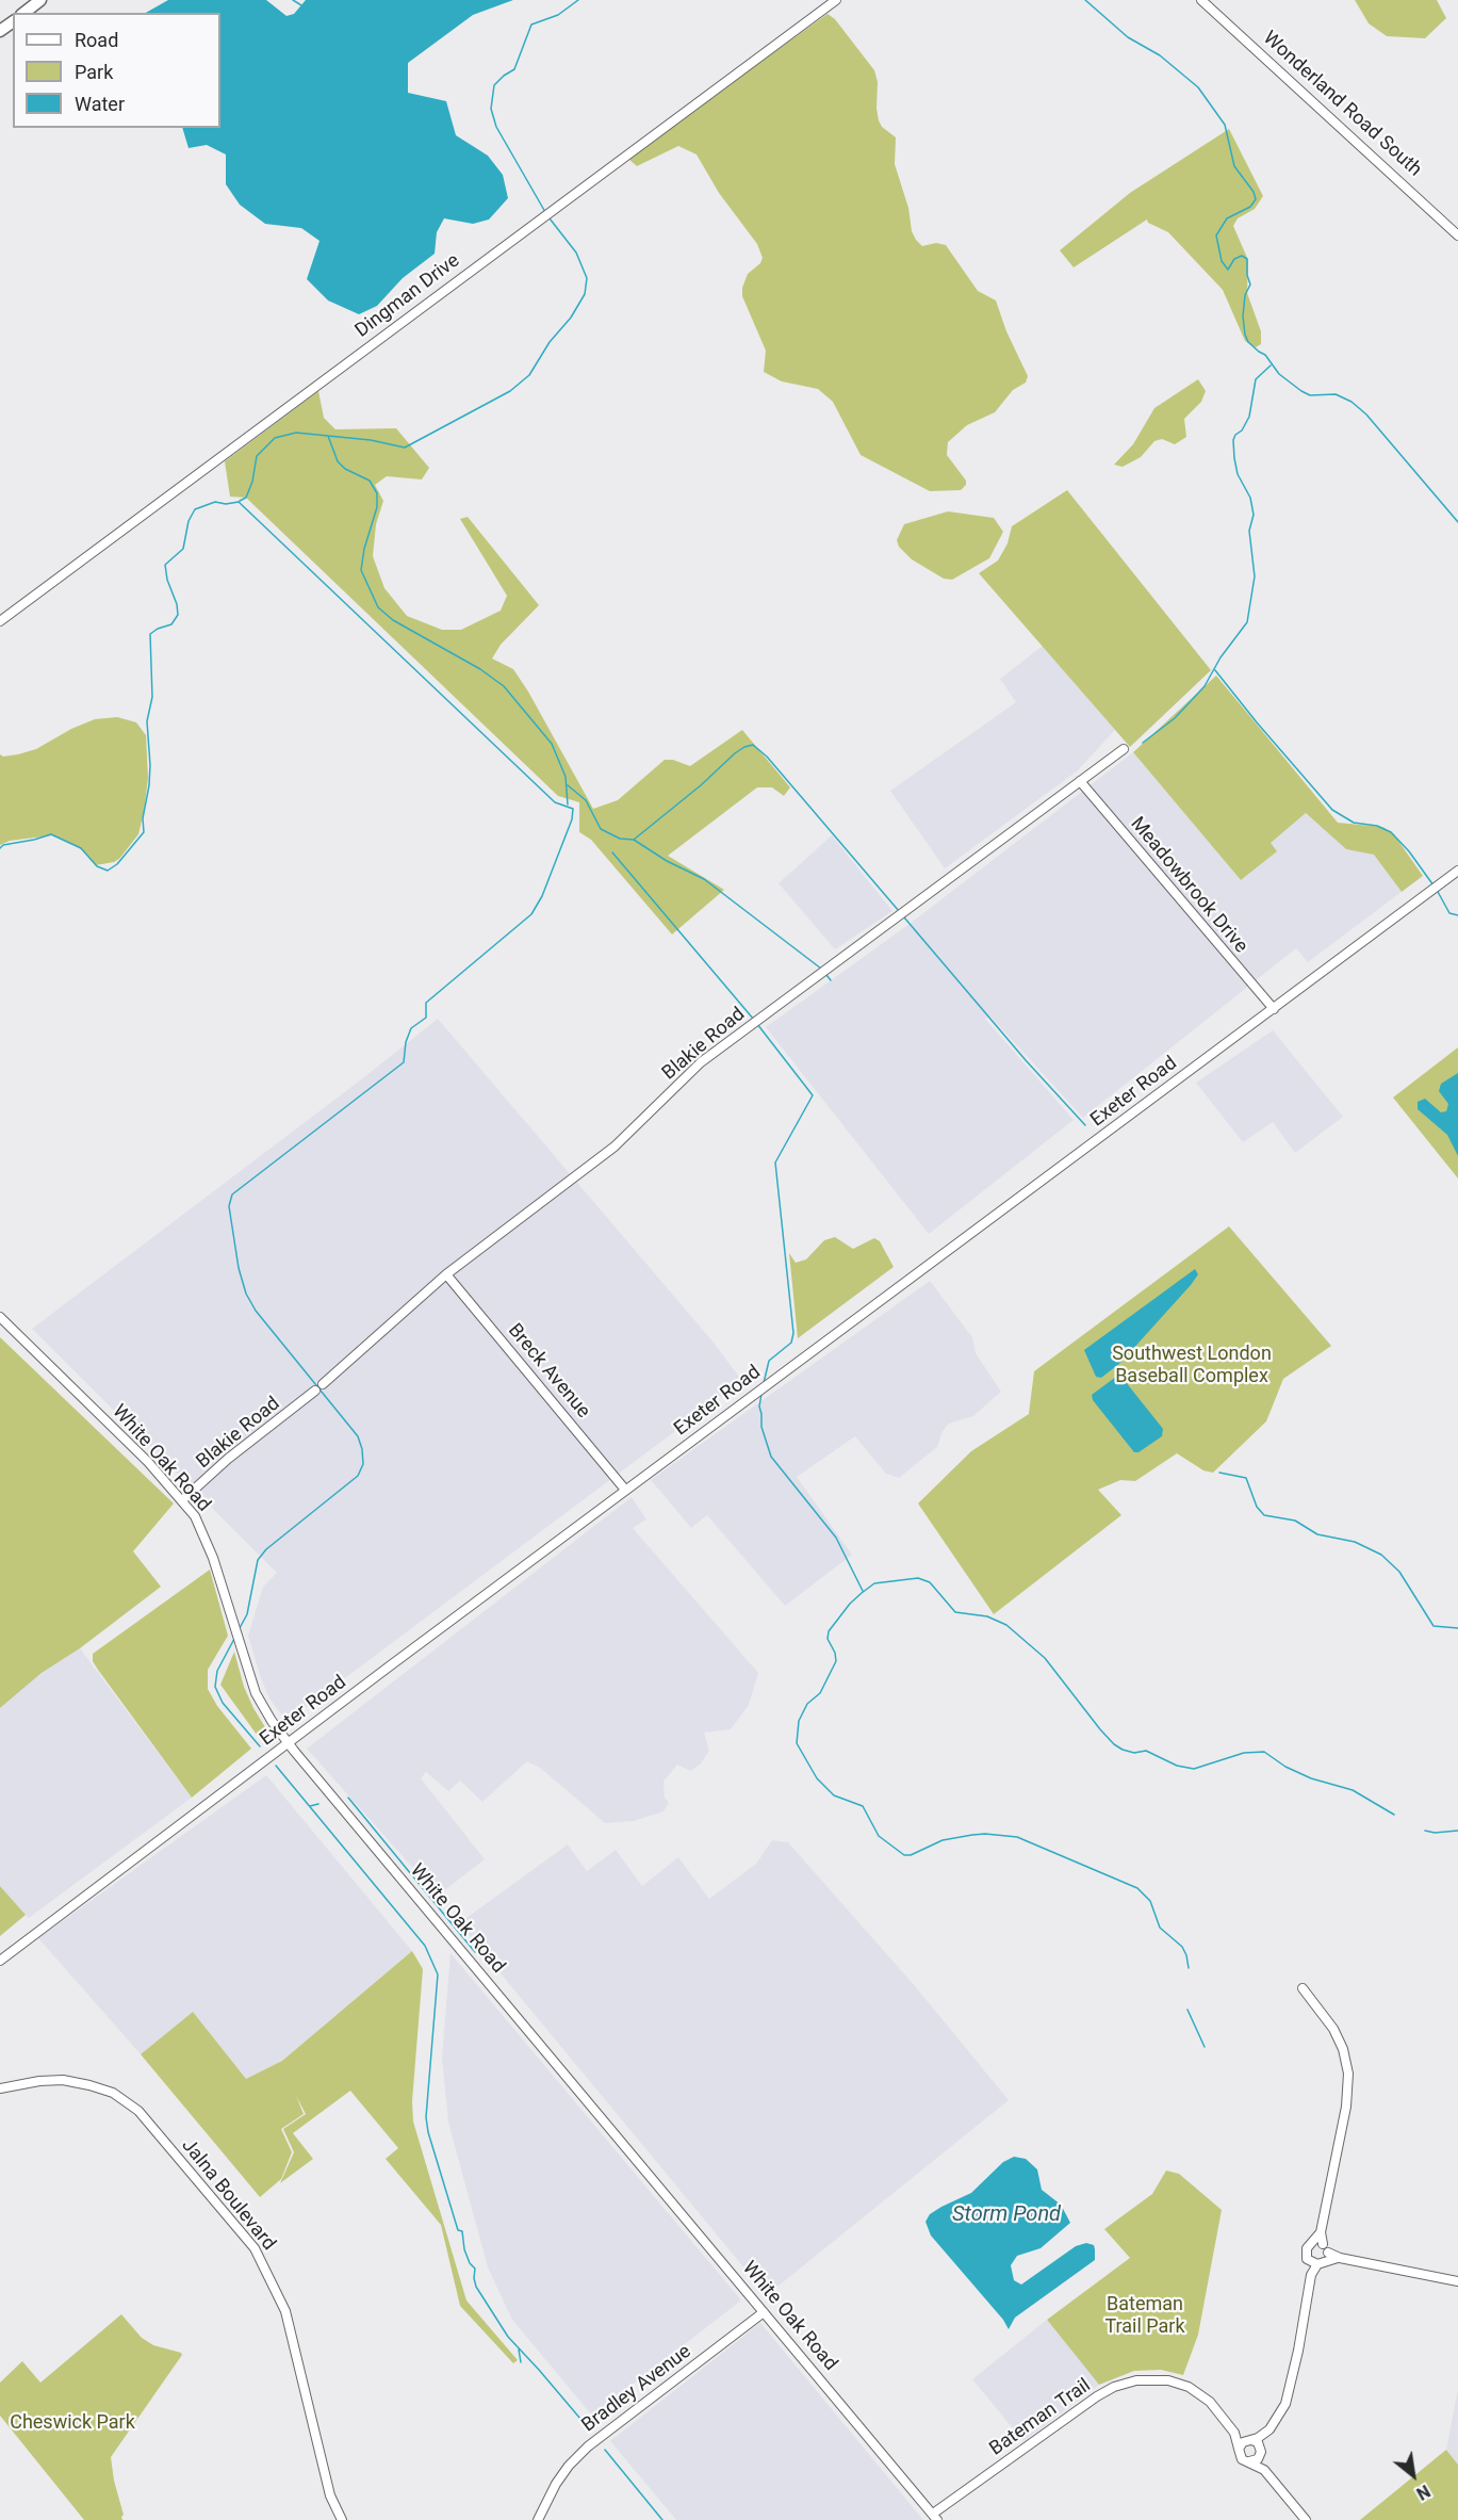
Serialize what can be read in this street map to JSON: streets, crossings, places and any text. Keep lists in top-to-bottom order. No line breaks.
{"streets":{"main road":["Wonderland Road South"],"street":["Dingman Drive","Meadowbrook Drive","Blakie Road","Exeter Road","Breck Avenue","White Oak Road","Jalna Boulevard","Bradley Avenue","Bateman Trail"]},"crossings":[["Meadowbrook Drive","Blakie Road"],["Meadowbrook Drive","Exeter Road"],["Blakie Road","Breck Avenue"],["Blakie Road","White Oak Road"],["Exeter Road","Breck Avenue"],["Exeter Road","White Oak Road"],["White Oak Road","Bradley Avenue"],["White Oak Road","Bateman Trail"]],"water":["Storm Pond"],"parks":["Southwest London Baseball Complex","Bateman Trail Park","Cheswick Park"],"legend":["Road","Park","Water"],"north":"bottom right"}
